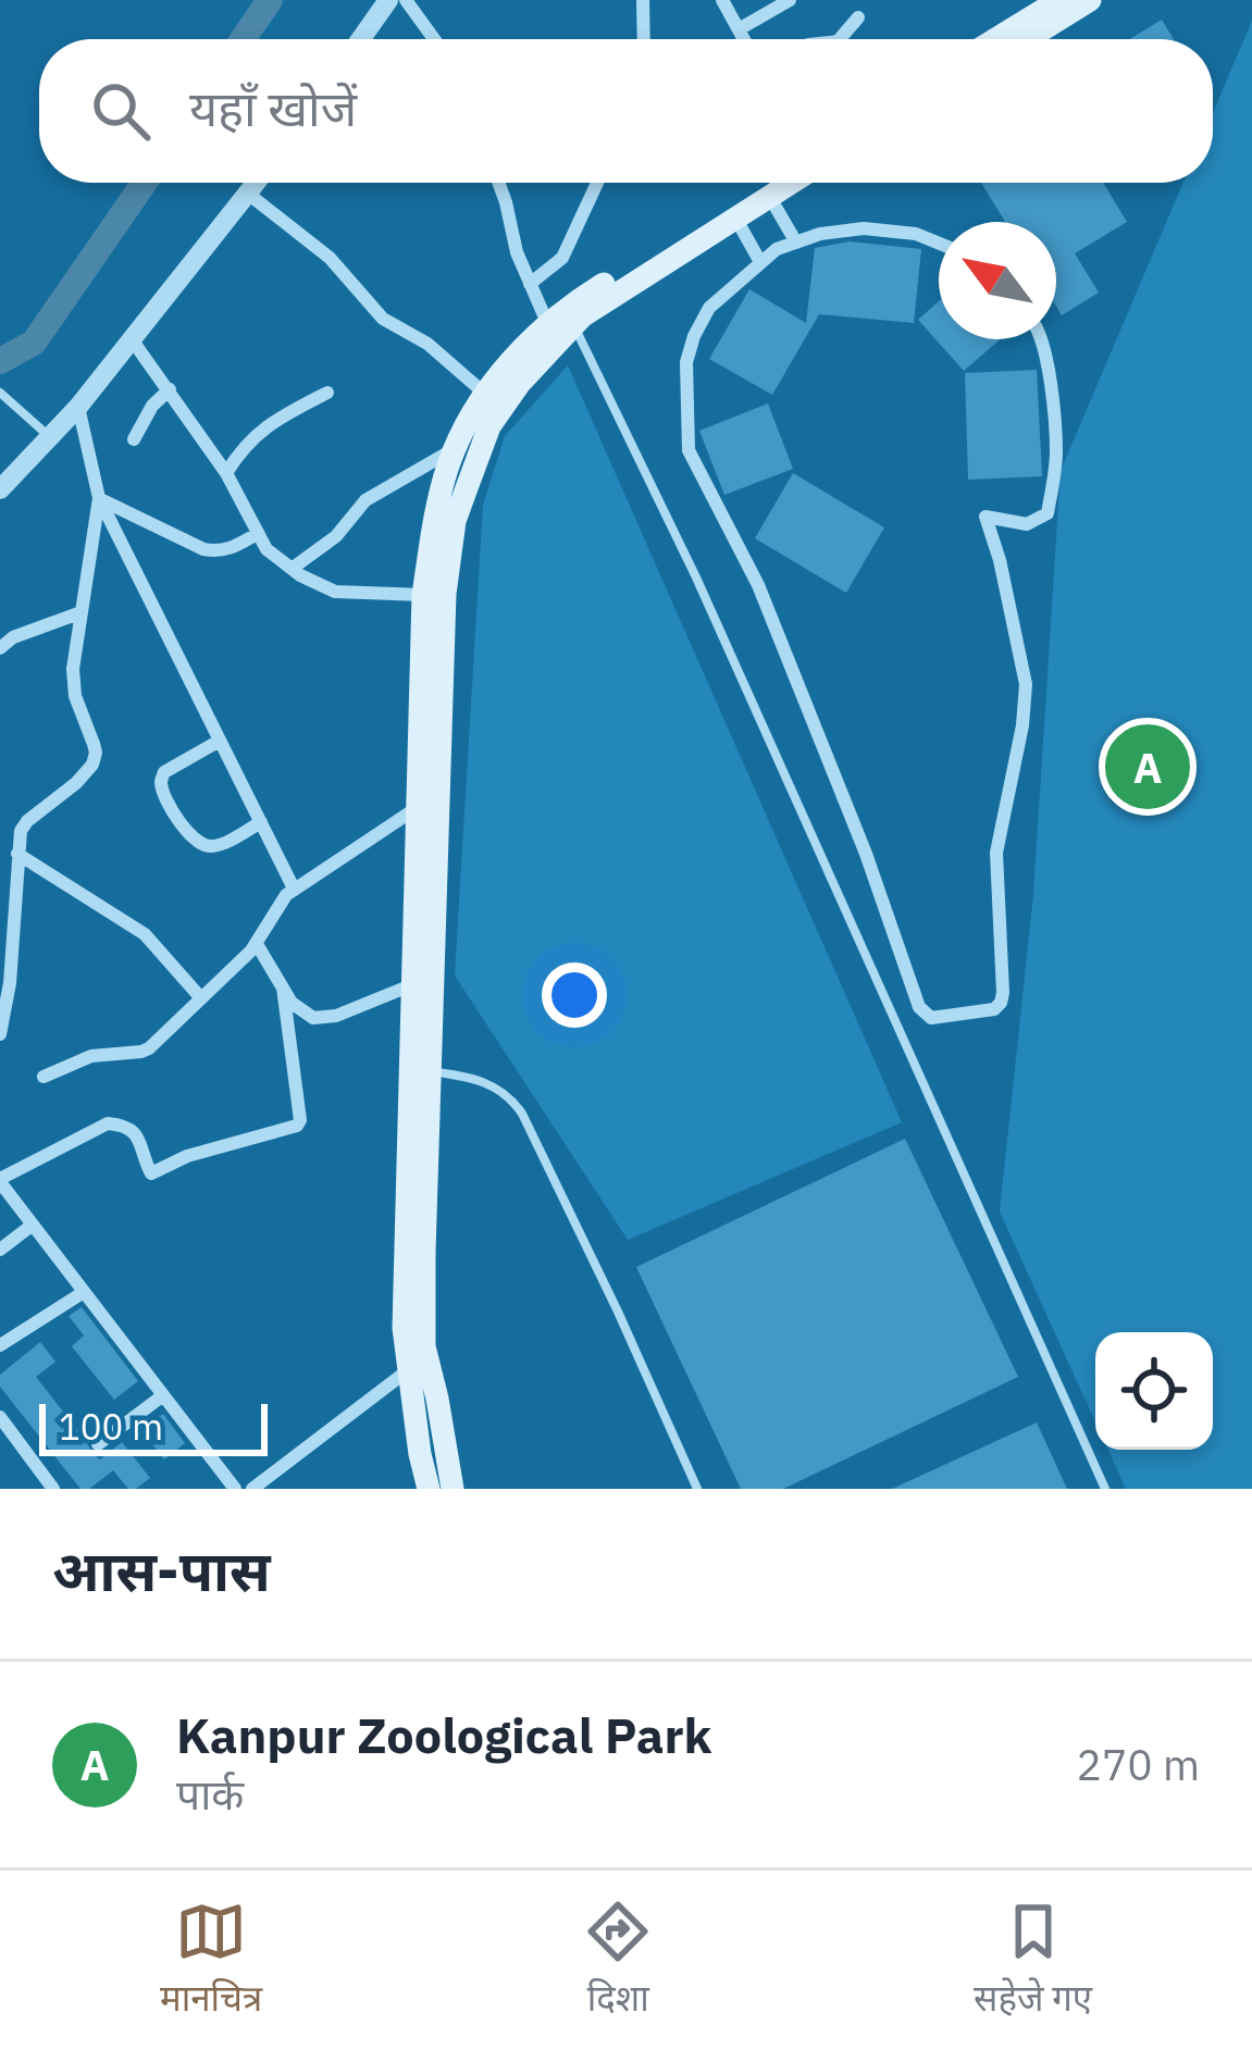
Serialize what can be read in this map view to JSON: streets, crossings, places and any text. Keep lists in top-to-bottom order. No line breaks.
{"scale_bar":"100 m","north":"top left","page":{"search":"यहाँ खोजें","pins":"A","scale":"100 m","heading":"आस-पास","list":[{"mark":"A","name":"Kanpur Zoological Park","note":"पार्क","value":"270 m"}],"nav":["मानचित्र","दिशा","सहेजे गए"]}}
